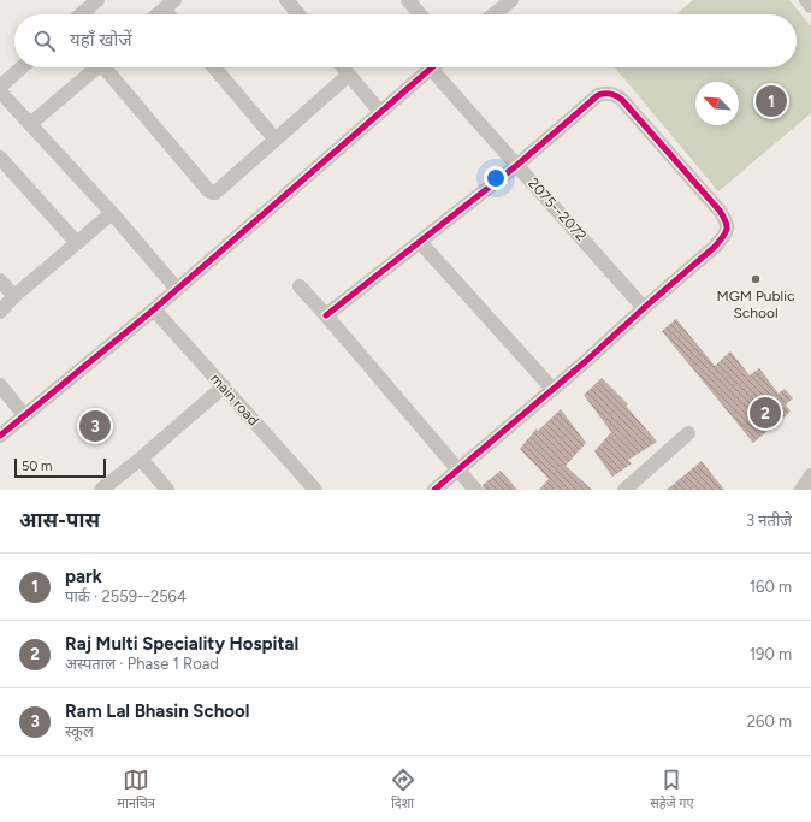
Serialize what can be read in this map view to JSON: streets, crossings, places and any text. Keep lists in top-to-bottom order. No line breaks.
{"streets":{"street":["2075--2072","main road"]},"places":["MGM Public School"],"scale_bar":"50 m","north":"top left","page":{"search":"यहाँ खोजें","pins":["1","2","3"],"scale":"50 m","heading":["आस-पास","3 नतीजे"],"list":[{"mark":"1","name":"park","note":"पार्क · 2559--2564","value":"160 m"},{"mark":"2","name":"Raj Multi Speciality Hospital","note":"अस्पताल · Phase 1 Road","value":"190 m"},{"mark":"3","name":"Ram Lal Bhasin School","note":"स्कूल","value":"260 m"}],"nav":["मानचित्र","दिशा","सहेजे गए"]}}
